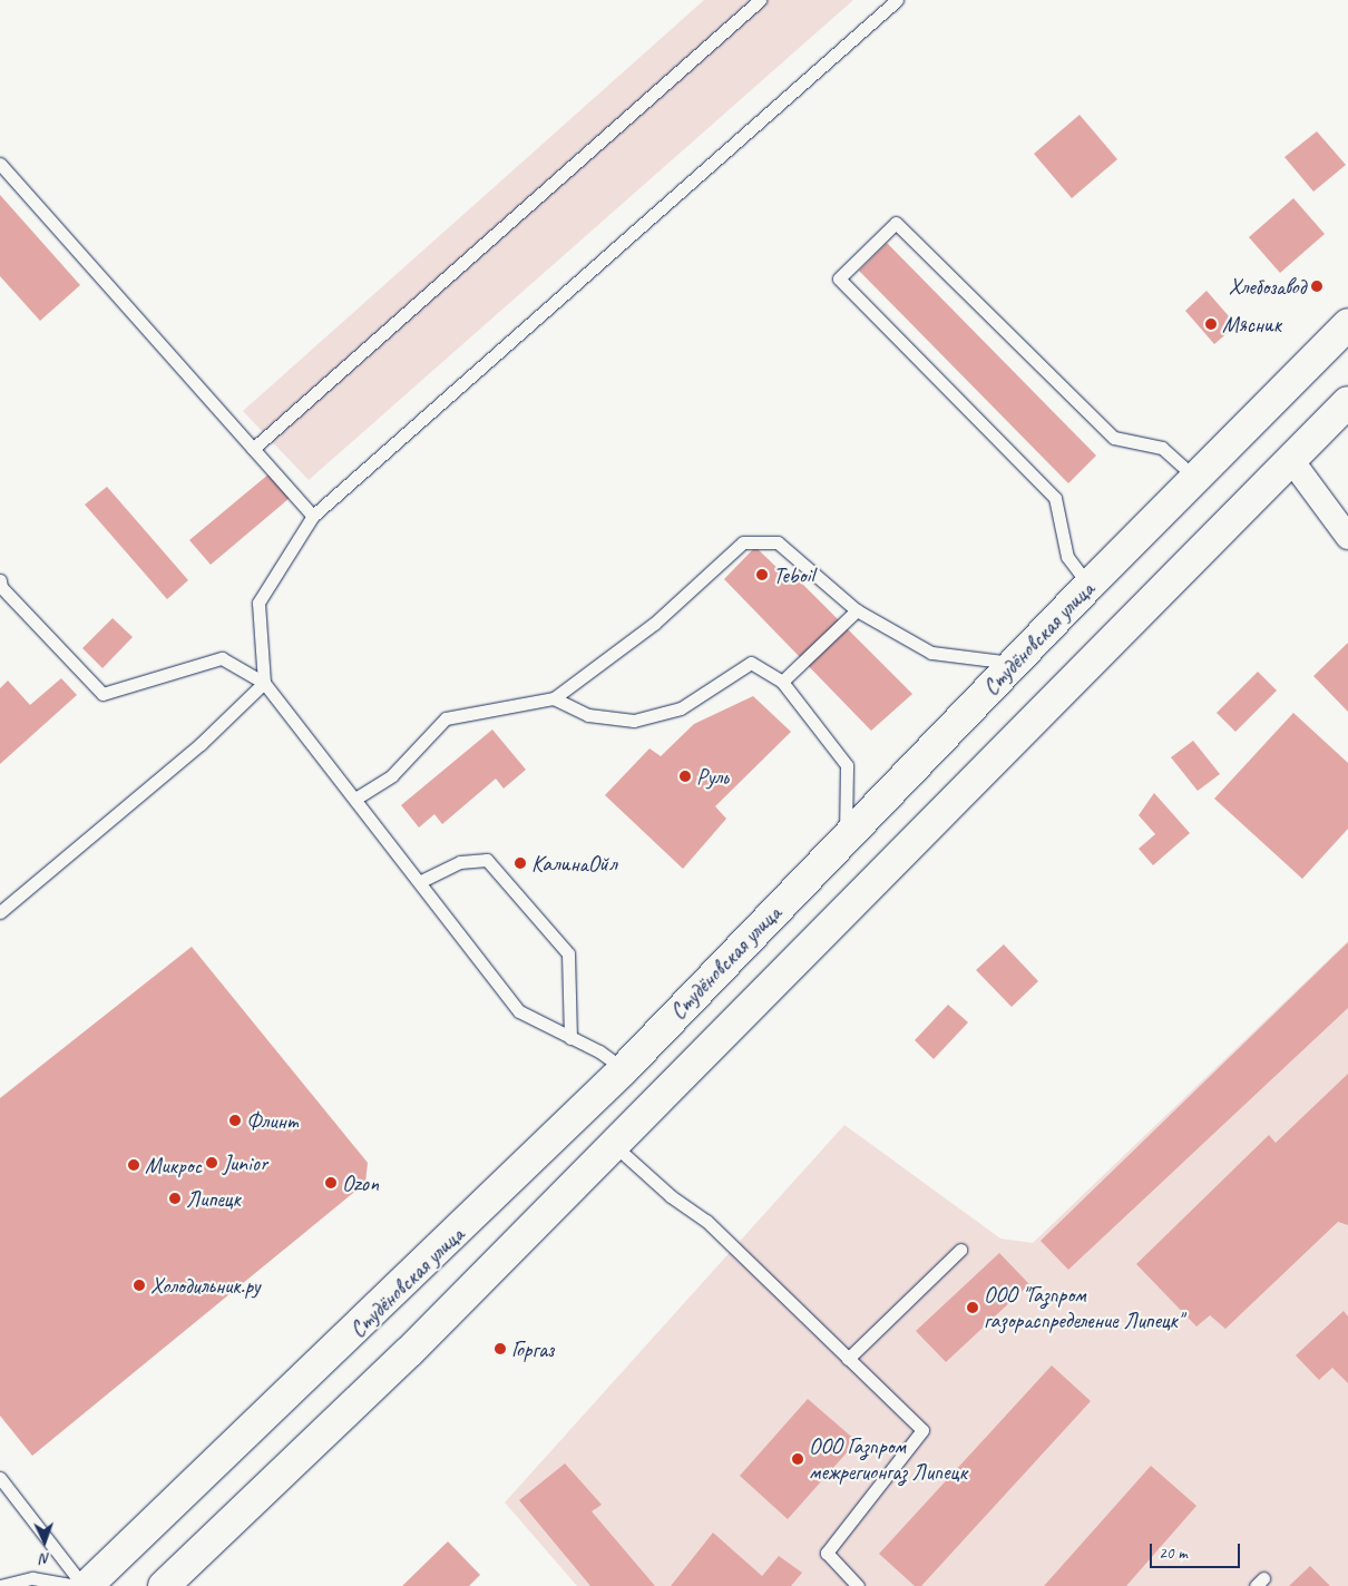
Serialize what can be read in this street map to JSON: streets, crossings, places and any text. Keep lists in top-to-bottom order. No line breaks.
{"streets":{"main road":["Студёновская улица"]},"places":["Хлебозавод","Мясник","Teboil","Руль","КалинаОйл","Флинт","Junior","Микрос","Ozon","Липецк","Холодильник.ру","ООО \"Газпром газораспределение Липецк\"","Горгаз","ООО Газпром межрегионгаз Липецк"],"scale_bar":"20 m","north":"bottom"}
